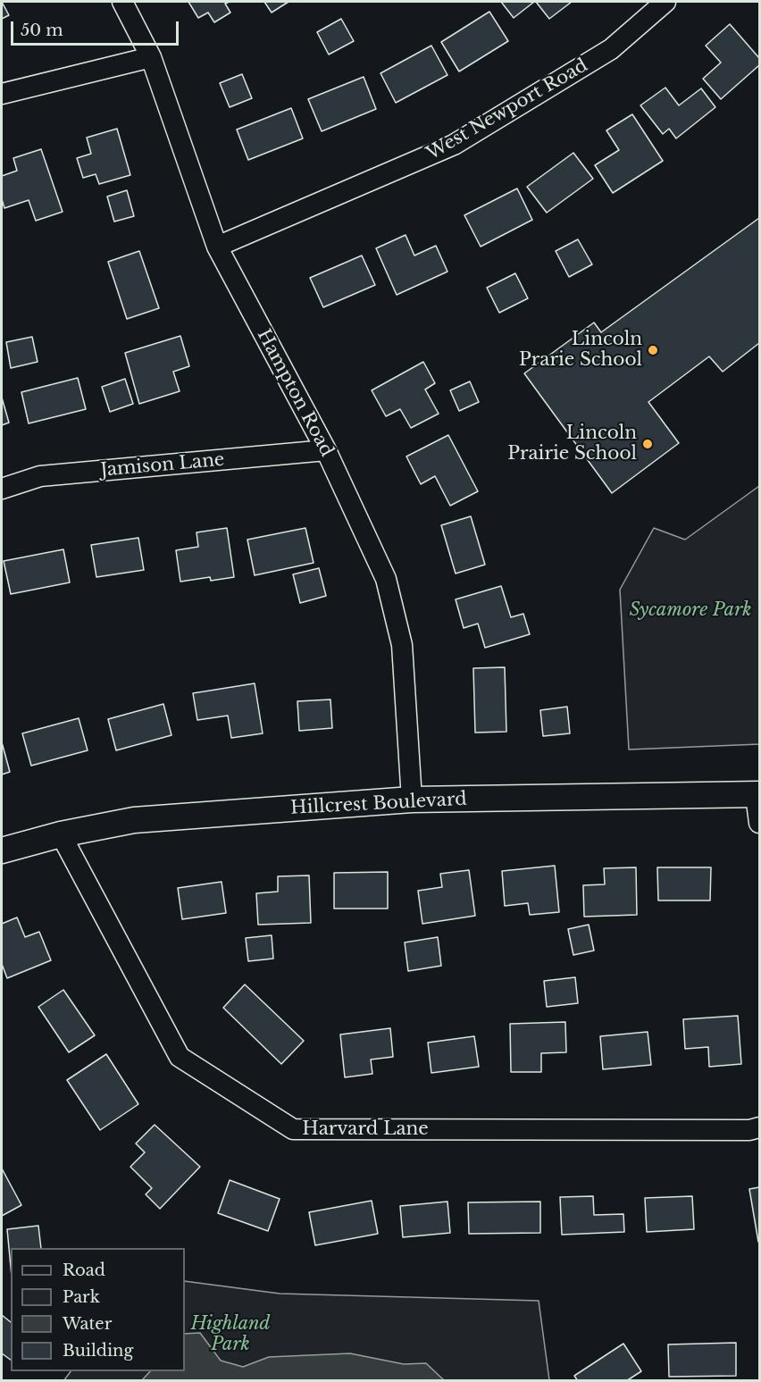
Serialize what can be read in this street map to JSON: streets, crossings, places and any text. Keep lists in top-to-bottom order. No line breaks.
{"streets":{"street":["West Newport Road","Hampton Road","Jamison Lane","Hillcrest Boulevard","Harvard Lane"]},"crossings":[["West Newport Road","Hampton Road"],["Hampton Road","Jamison Lane"],["Hampton Road","Hillcrest Boulevard"],["Hillcrest Boulevard","Harvard Lane"]],"parks":["Sycamore Park","Highland Park"],"places":["Lincoln Prarie School","Lincoln Prairie School"],"legend":["Road","Park","Water","Building"],"scale_bar":"50 m"}
